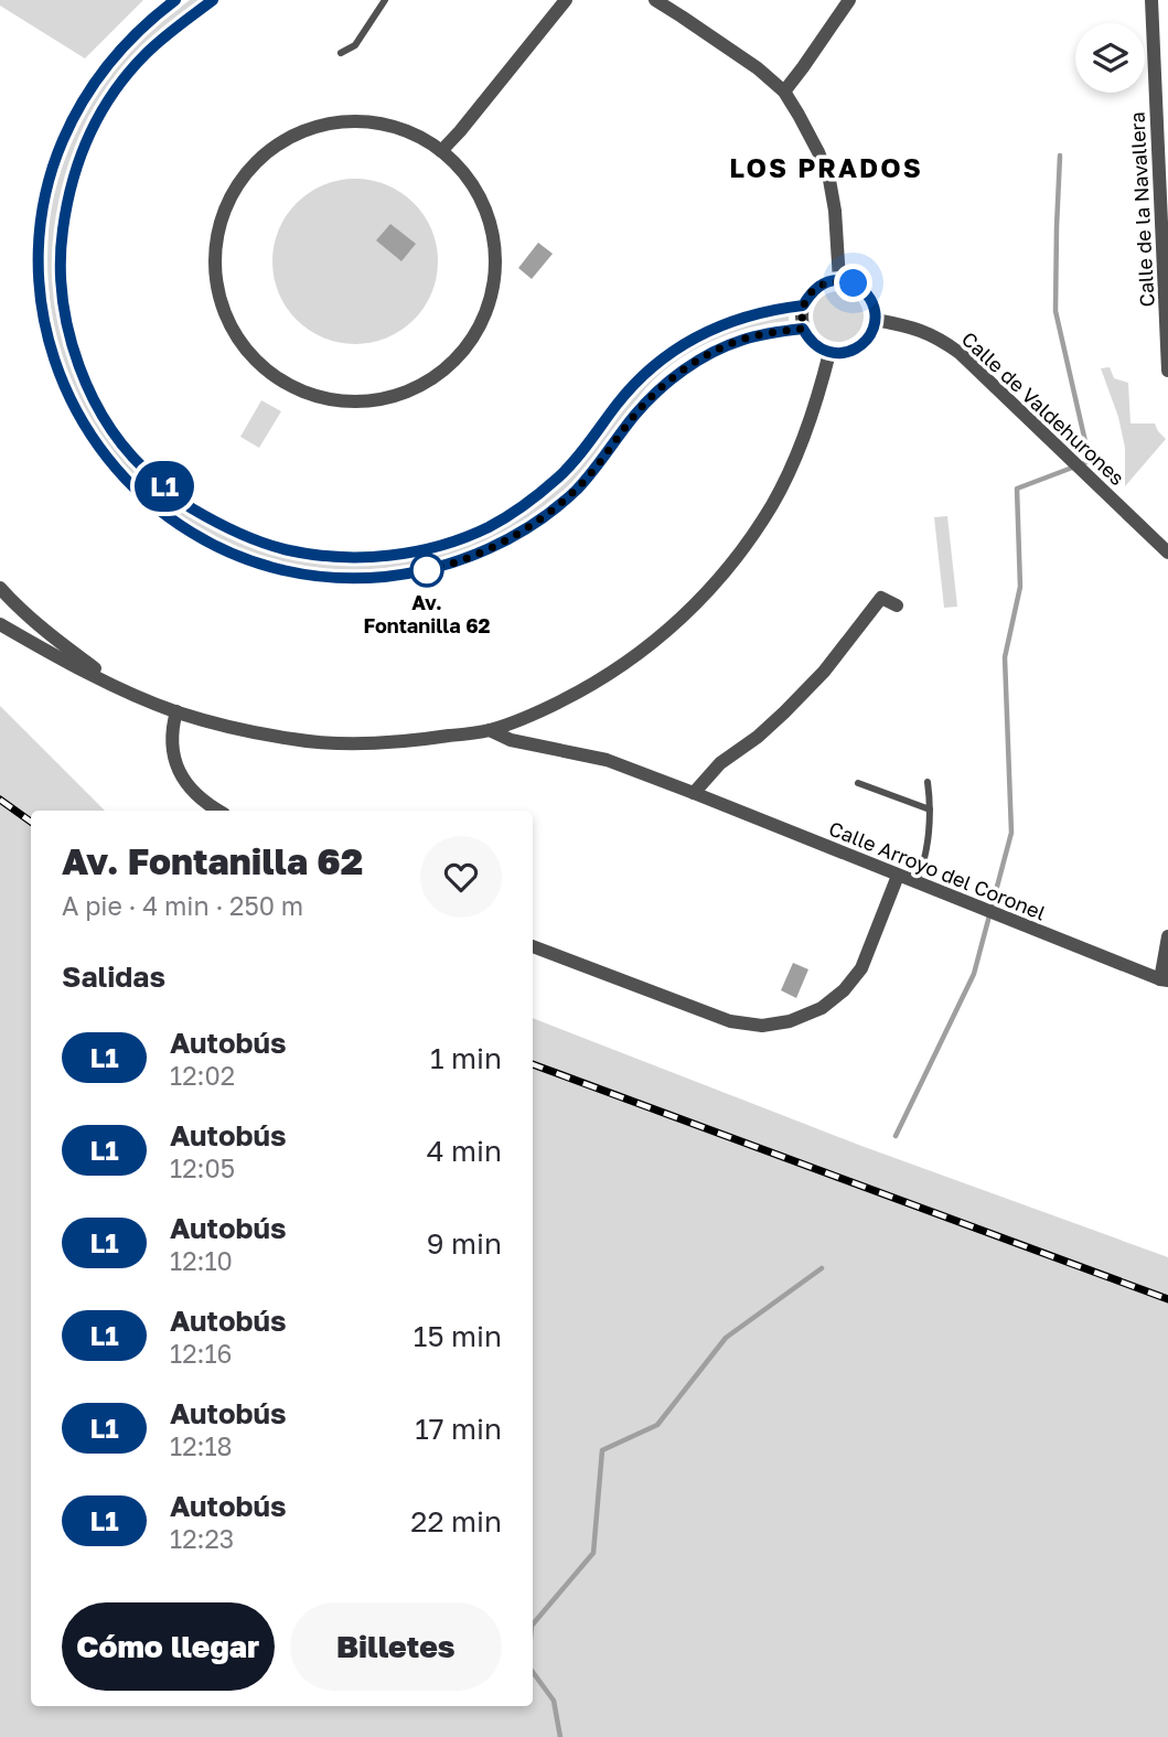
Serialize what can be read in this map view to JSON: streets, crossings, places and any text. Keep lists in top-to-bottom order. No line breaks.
{"streets":{"street":["Calle de la Navallera","Calle de Valdehurones","Calle Arroyo del Coronel"]},"districts":["LOS PRADOS"],"places":["Av. Fontanilla 62"],"lines":["bus line L1"],"page":{"on_map":"L1","heading":[["Av. Fontanilla 62","A pie · 4 min · 250 m"],"Salidas"],"list":[{"mark":"L1","name":"Autobús","note":"12:02","value":"1 min"},{"mark":"L1","name":"Autobús","note":"12:05","value":"4 min"},{"mark":"L1","name":"Autobús","note":"12:10","value":"9 min"},{"mark":"L1","name":"Autobús","note":"12:16","value":"15 min"},{"mark":"L1","name":"Autobús","note":"12:18","value":"17 min"},{"mark":"L1","name":"Autobús","note":"12:23","value":"22 min"}],"buttons":["Cómo llegar","Billetes"]}}
